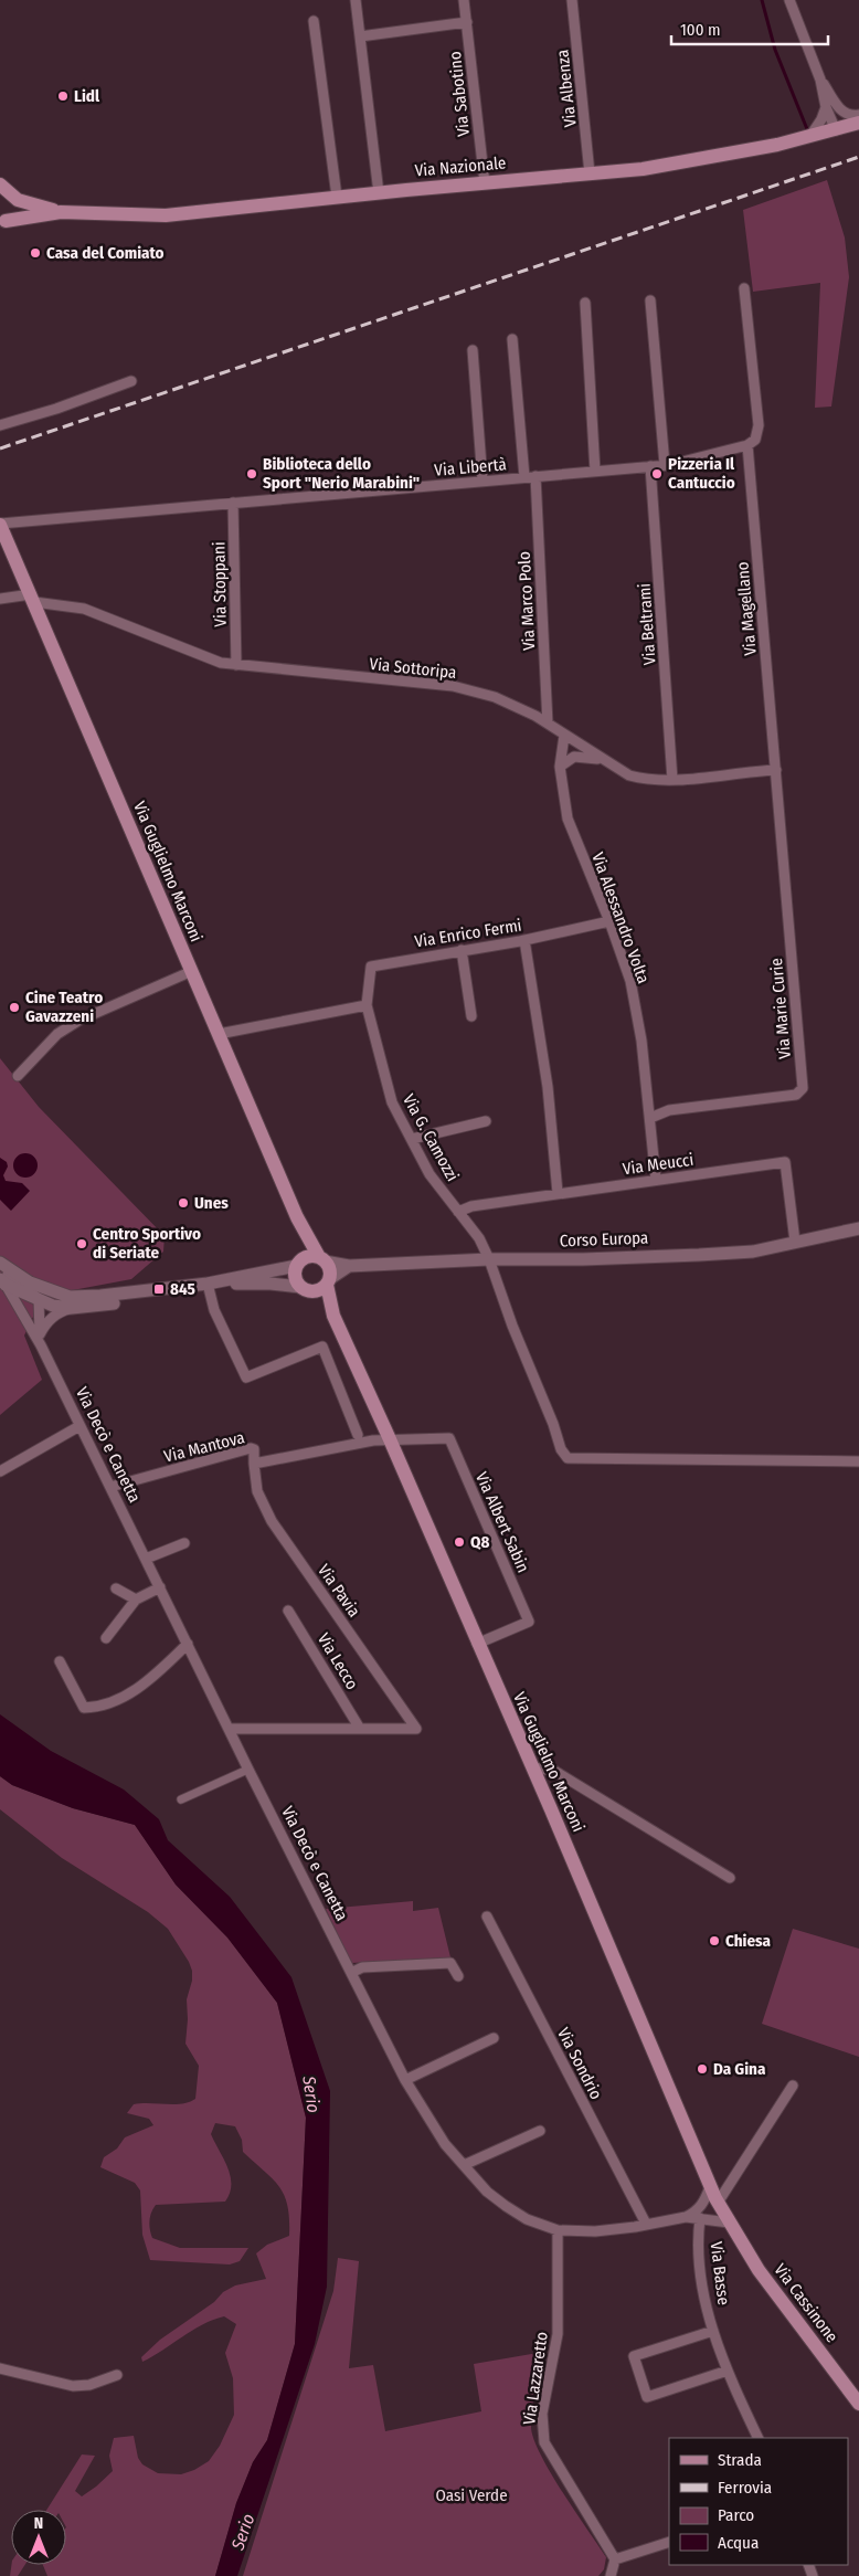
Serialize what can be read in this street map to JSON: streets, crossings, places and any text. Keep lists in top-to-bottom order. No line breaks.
{"streets":{"main road":["Via Nazionale","Via Guglielmo Marconi","Corso Europa","Via Cassinone"],"street":["Via Albenza","Via Sabotino","Via Libertà","Via Stoppani","Via Marco Polo","Via Magellano","Via Beltrami","Via Sottoripa","Via Alessandro Volta","Via Enrico Fermi","Via Marie Curie","Via G. Camozzi","Via Meucci","Via Decò e Canetta","Via Mantova","Via Albert Sabin","Via Pavia","Via Lecco","Via Sondrio","Via Basse","Via Lazzaretto"]},"crossings":[["Via Albenza","Via Nazionale"],["Via Sabotino","Via Nazionale"],["Via Libertà","Via Stoppani"],["Via Libertà","Via Marco Polo"],["Via Libertà","Via Magellano"],["Via Libertà","Via Beltrami"],["Via Libertà","Via Guglielmo Marconi"],["Via Stoppani","Via Sottoripa"],["Via Marco Polo","Via Sottoripa"],["Via Magellano","Via Sottoripa"],["Via Magellano","Via Marie Curie"],["Via Beltrami","Via Sottoripa"],["Via Sottoripa","Via Guglielmo Marconi"],["Via Sottoripa","Via Alessandro Volta"],["Via Sottoripa","Via Marie Curie"],["Via Guglielmo Marconi","Corso Europa"],["Via Guglielmo Marconi","Via Decò e Canetta"],["Via Guglielmo Marconi","Via Mantova"],["Via Guglielmo Marconi","Via Albert Sabin"],["Via Guglielmo Marconi","Via Cassinone"],["Via Alessandro Volta","Via Enrico Fermi"],["Via Alessandro Volta","Via Marie Curie"],["Via Alessandro Volta","Via Meucci"],["Via Enrico Fermi","Via G. Camozzi"],["Via G. Camozzi","Via Meucci"],["Via G. Camozzi","Corso Europa"],["Via Meucci","Corso Europa"],["Corso Europa","Via Decò e Canetta"],["Via Decò e Canetta","Via Mantova"],["Via Decò e Canetta","Via Sondrio"],["Via Decò e Canetta","Via Basse"],["Via Decò e Canetta","Via Cassinone"],["Via Decò e Canetta","Via Lazzaretto"],["Via Mantova","Via Albert Sabin"],["Via Mantova","Via Pavia"],["Via Pavia","Via Lecco"]],"water":["Serio"],"parks":["Oasi Verde"],"places":{"other":["Lidl","Casa del Comiato","Biblioteca dello Sport \"Nerio Marabini\"","Pizzeria Il Cantuccio","Cine Teatro Gavazzeni","Unes","Centro Sportivo di Seriate","Q8","Chiesa","Da Gina"],"transit":["845"]},"legend":["Strada","Ferrovia","Parco","Acqua"],"scale_bar":"100 m","north":"top"}
